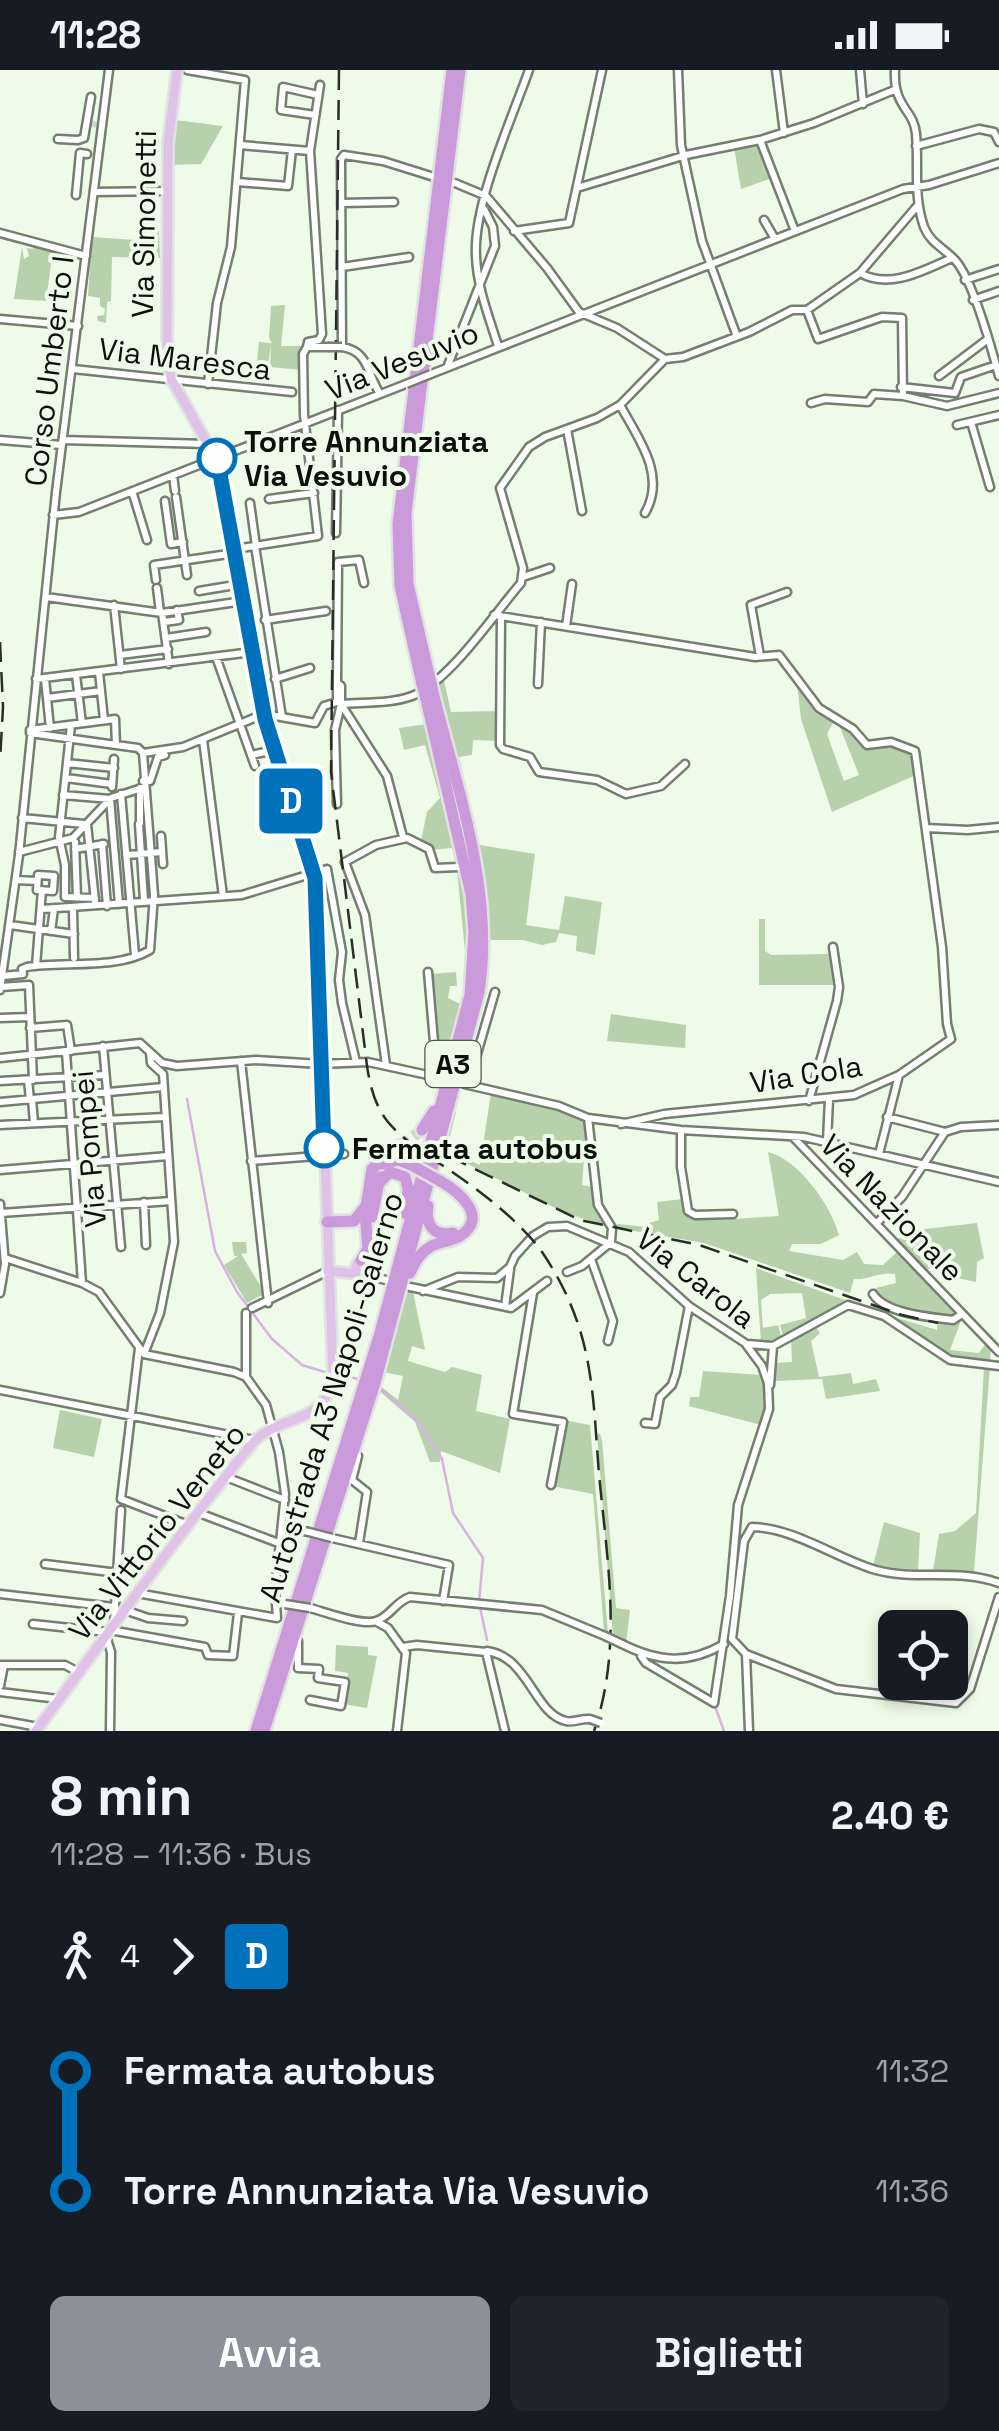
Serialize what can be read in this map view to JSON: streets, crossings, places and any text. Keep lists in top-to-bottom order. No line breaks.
{"streets":{"highway":["A3","Autostrada A3 Napoli-Salerno"],"main road":["Via Simonetti","Via Vittorio Veneto"],"street":["Via Maresca","Via Vesuvio","Corso Umberto I","Via Cola","Via Pompei","Via Nazionale","Via Carola"]},"crossings":[["Via Simonetti","Via Maresca"],["Via Maresca","Corso Umberto I"],["Via Vesuvio","Corso Umberto I"],["Via Vesuvio","Via Vittorio Veneto"]],"places":["Torre Annunziata Via Vesuvio","Fermata autobus"],"lines":["bus line D"],"page":{"status":"11:28","on_map":"D","heading":["8 min","11:28 – 11:36 · Bus","2.40 €"],"legs":["4","D"],"list":[{"name":"Fermata autobus","value":"11:32"},{"name":"Torre Annunziata Via Vesuvio","value":"11:36"}],"buttons":["Avvia","Biglietti"]}}
